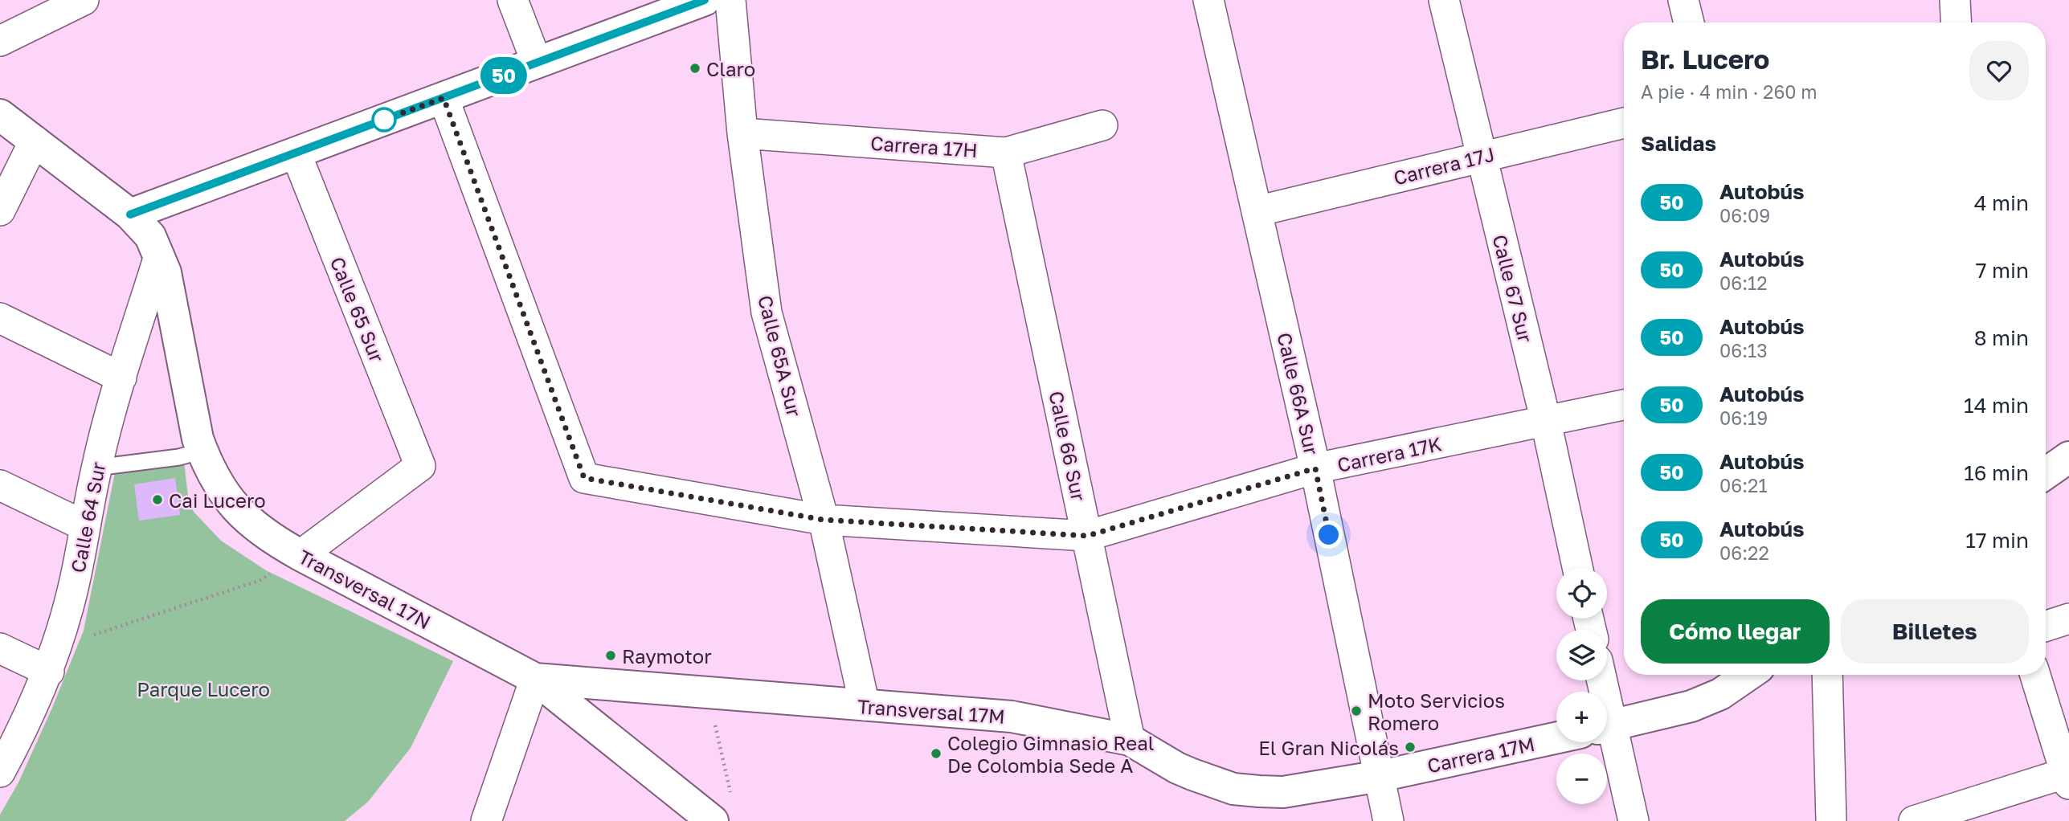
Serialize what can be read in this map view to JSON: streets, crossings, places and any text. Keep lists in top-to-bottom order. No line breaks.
{"streets":{"street":["Carrera 17H","Carrera 17J","Calle 67 Sur","Calle 65 Sur","Calle 65A Sur","Calle 66A Sur","Calle 66 Sur","Carrera 17K","Calle 64 Sur","Transversal 17N","Transversal 17M","Carrera 17M"]},"crossings":[["Carrera 17H","Calle 65A Sur"],["Carrera 17H","Calle 66 Sur"],["Carrera 17J","Calle 67 Sur"],["Carrera 17J","Calle 66A Sur"],["Calle 67 Sur","Carrera 17K"],["Calle 65 Sur","Transversal 17N"],["Calle 65A Sur","Carrera 17K"],["Calle 65A Sur","Transversal 17M"],["Calle 66A Sur","Carrera 17K"],["Calle 66A Sur","Transversal 17M"],["Calle 66A Sur","Carrera 17M"],["Calle 66 Sur","Carrera 17K"],["Calle 66 Sur","Transversal 17M"],["Calle 64 Sur","Transversal 17N"],["Transversal 17N","Transversal 17M"],["Transversal 17M","Carrera 17M"]],"parks":["Parque Lucero"],"places":["Claro","Cai Lucero","Raymotor","Moto Servicios Romero","El Gran Nicolás","Colegio Gimnasio Real De Colombia Sede A"],"lines":["bus line 50"],"page":{"on_map":"50","heading":[["Br. Lucero","A pie · 4 min · 260 m"],"Salidas"],"list":[{"mark":"50","name":"Autobús","note":"06:09","value":"4 min"},{"mark":"50","name":"Autobús","note":"06:12","value":"7 min"},{"mark":"50","name":"Autobús","note":"06:13","value":"8 min"},{"mark":"50","name":"Autobús","note":"06:19","value":"14 min"},{"mark":"50","name":"Autobús","note":"06:21","value":"16 min"},{"mark":"50","name":"Autobús","note":"06:22","value":"17 min"}],"map_buttons":["+","−"],"buttons":["Cómo llegar","Billetes"]}}
